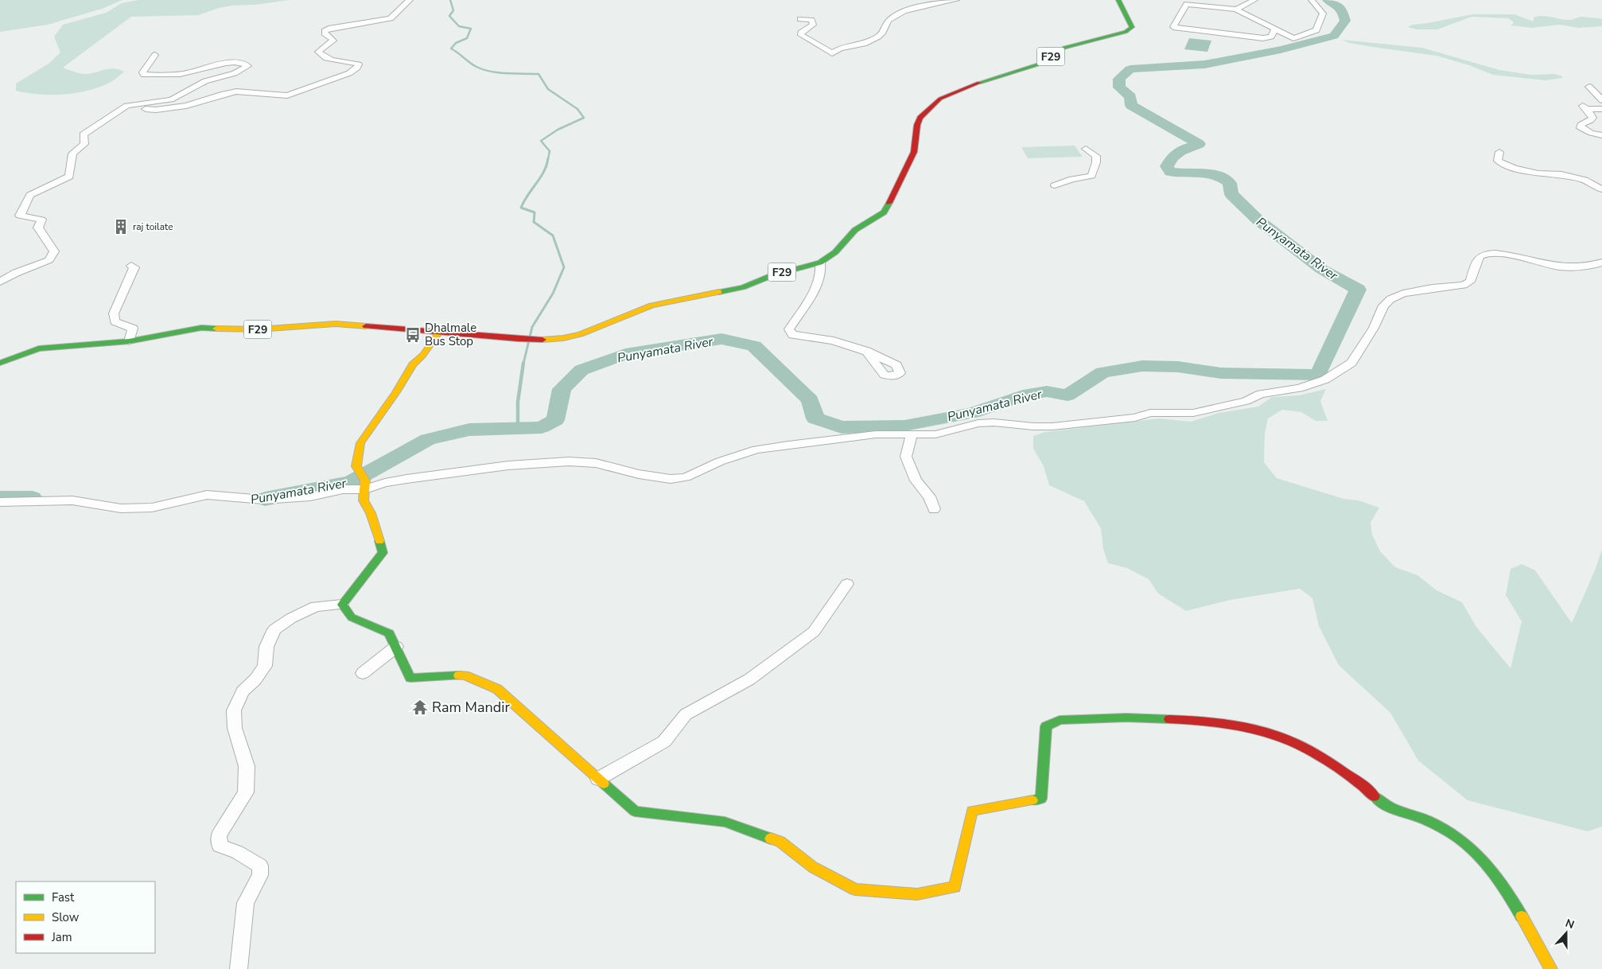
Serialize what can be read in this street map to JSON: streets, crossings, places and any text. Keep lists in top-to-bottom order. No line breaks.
{"streets":{"main road":["F29"]},"water":["Punyamata River"],"places":{"building":["raj toilate"],"bus stop":["Dhalmale Bus Stop"],"temple":["Ram Mandir"]},"legend":["Fast","Slow","Jam"],"north":"top"}
